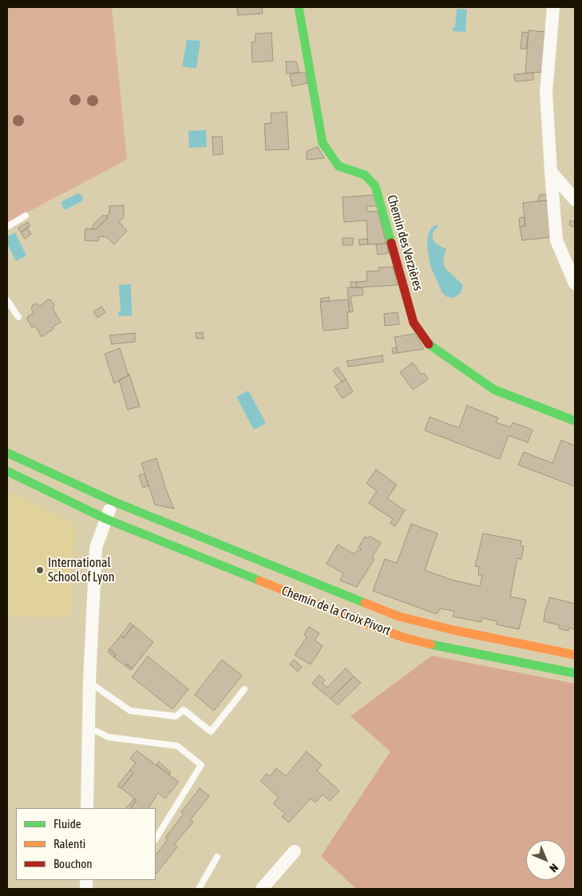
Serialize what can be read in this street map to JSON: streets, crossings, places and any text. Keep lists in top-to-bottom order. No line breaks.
{"streets":{"main road":["Chemin des Verzières","Chemin de la Croix Pivort"]},"places":["International School of Lyon"],"legend":["Fluide","Ralenti","Bouchon"],"north":"bottom right"}
